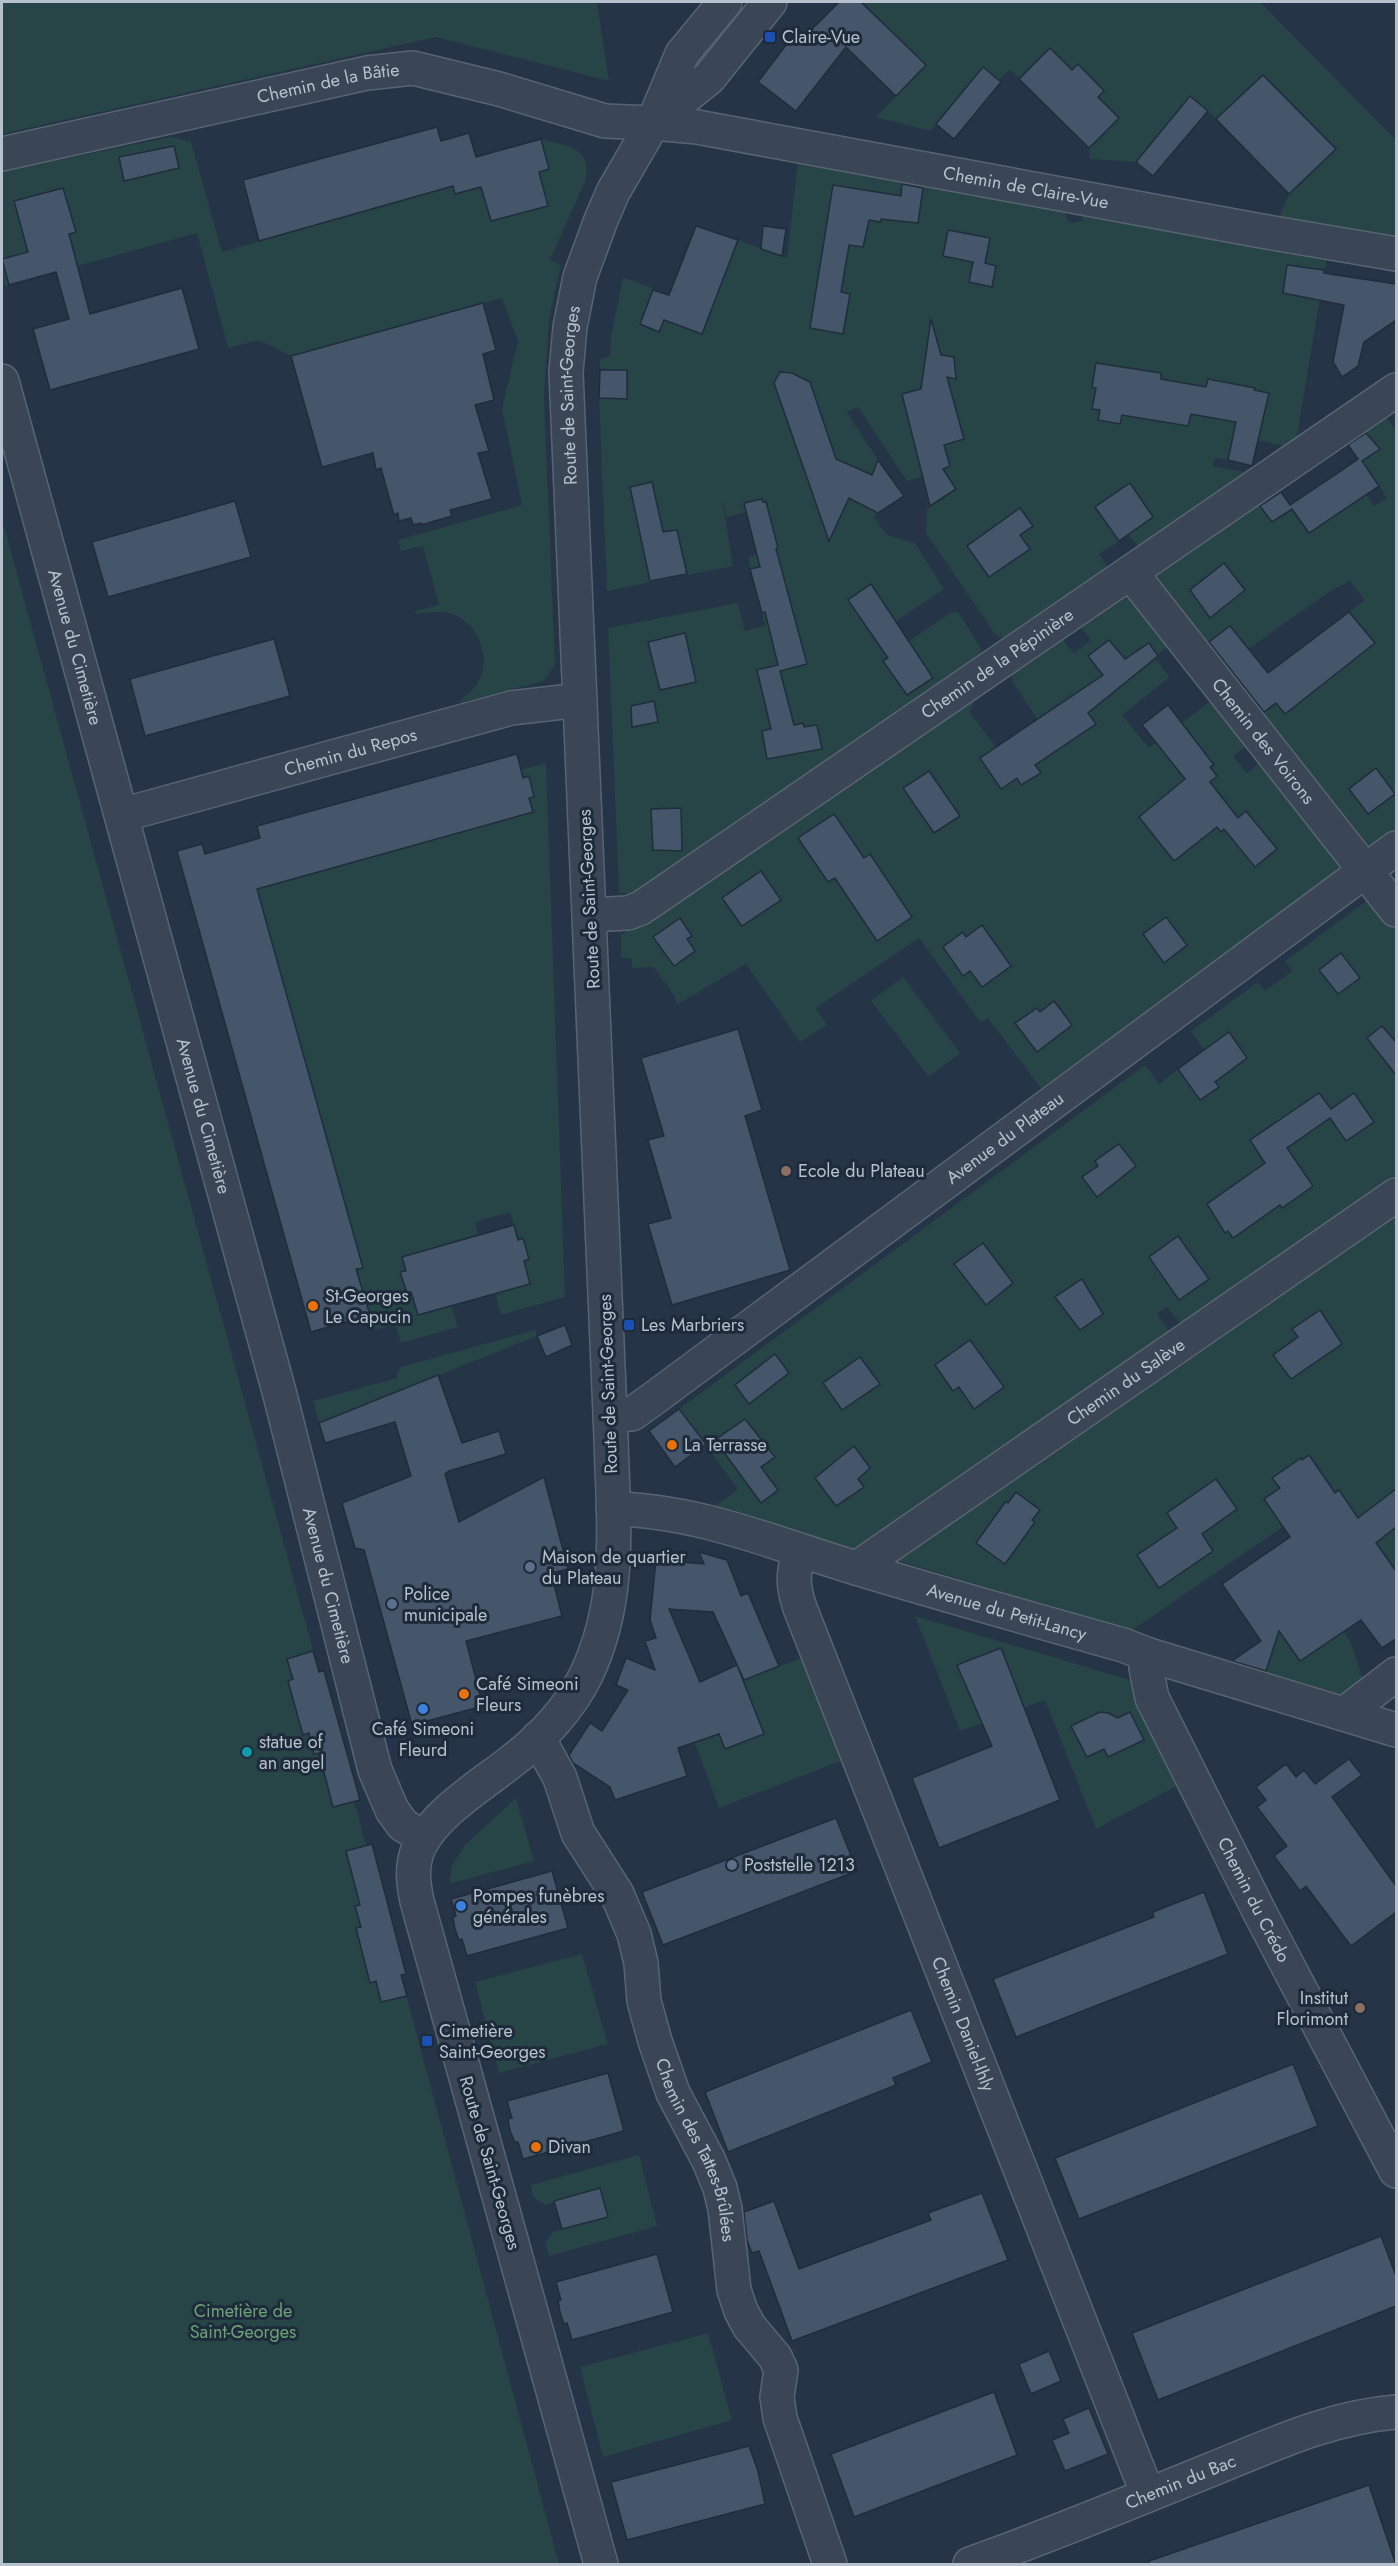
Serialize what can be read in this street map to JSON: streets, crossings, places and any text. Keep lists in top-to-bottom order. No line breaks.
{"streets":{"street":["Chemin de la Bâtie","Chemin de Claire-Vue","Route de Saint-Georges","Avenue du Cimetière","Chemin de la Pépinière","Chemin des Voirons","Chemin du Repos","Avenue du Plateau","Chemin du Salève","Avenue du Petit-Lancy","Chemin du Crédo","Chemin Daniel-Ihly","Chemin des Tattes-Brûlées","Chemin du Bac"]},"crossings":[["Chemin de la Bâtie","Chemin de Claire-Vue"],["Chemin de la Bâtie","Route de Saint-Georges"],["Chemin de Claire-Vue","Route de Saint-Georges"],["Route de Saint-Georges","Avenue du Cimetière"],["Route de Saint-Georges","Chemin de la Pépinière"],["Route de Saint-Georges","Chemin du Repos"],["Route de Saint-Georges","Avenue du Plateau"],["Route de Saint-Georges","Avenue du Petit-Lancy"],["Route de Saint-Georges","Chemin des Tattes-Brûlées"],["Avenue du Cimetière","Chemin du Repos"],["Chemin de la Pépinière","Chemin des Voirons"],["Chemin des Voirons","Avenue du Plateau"],["Chemin du Salève","Avenue du Petit-Lancy"],["Avenue du Petit-Lancy","Chemin du Crédo"],["Avenue du Petit-Lancy","Chemin Daniel-Ihly"],["Chemin Daniel-Ihly","Chemin du Bac"]],"parks":["Cimetière de Saint-Georges"],"places":{"transit":["Claire-Vue","Les Marbriers","Cimetière Saint-Georges"],"other":["Ecole du Plateau","St-Georges Le Capucin","La Terrasse","Maison de quartier du Plateau","Police municipale","Café Simeoni Fleurs","Café Simeoni Fleurd","statue of an angel","Poststelle 1213","Pompes funèbres générales","Institut Florimont","Divan"]}}
